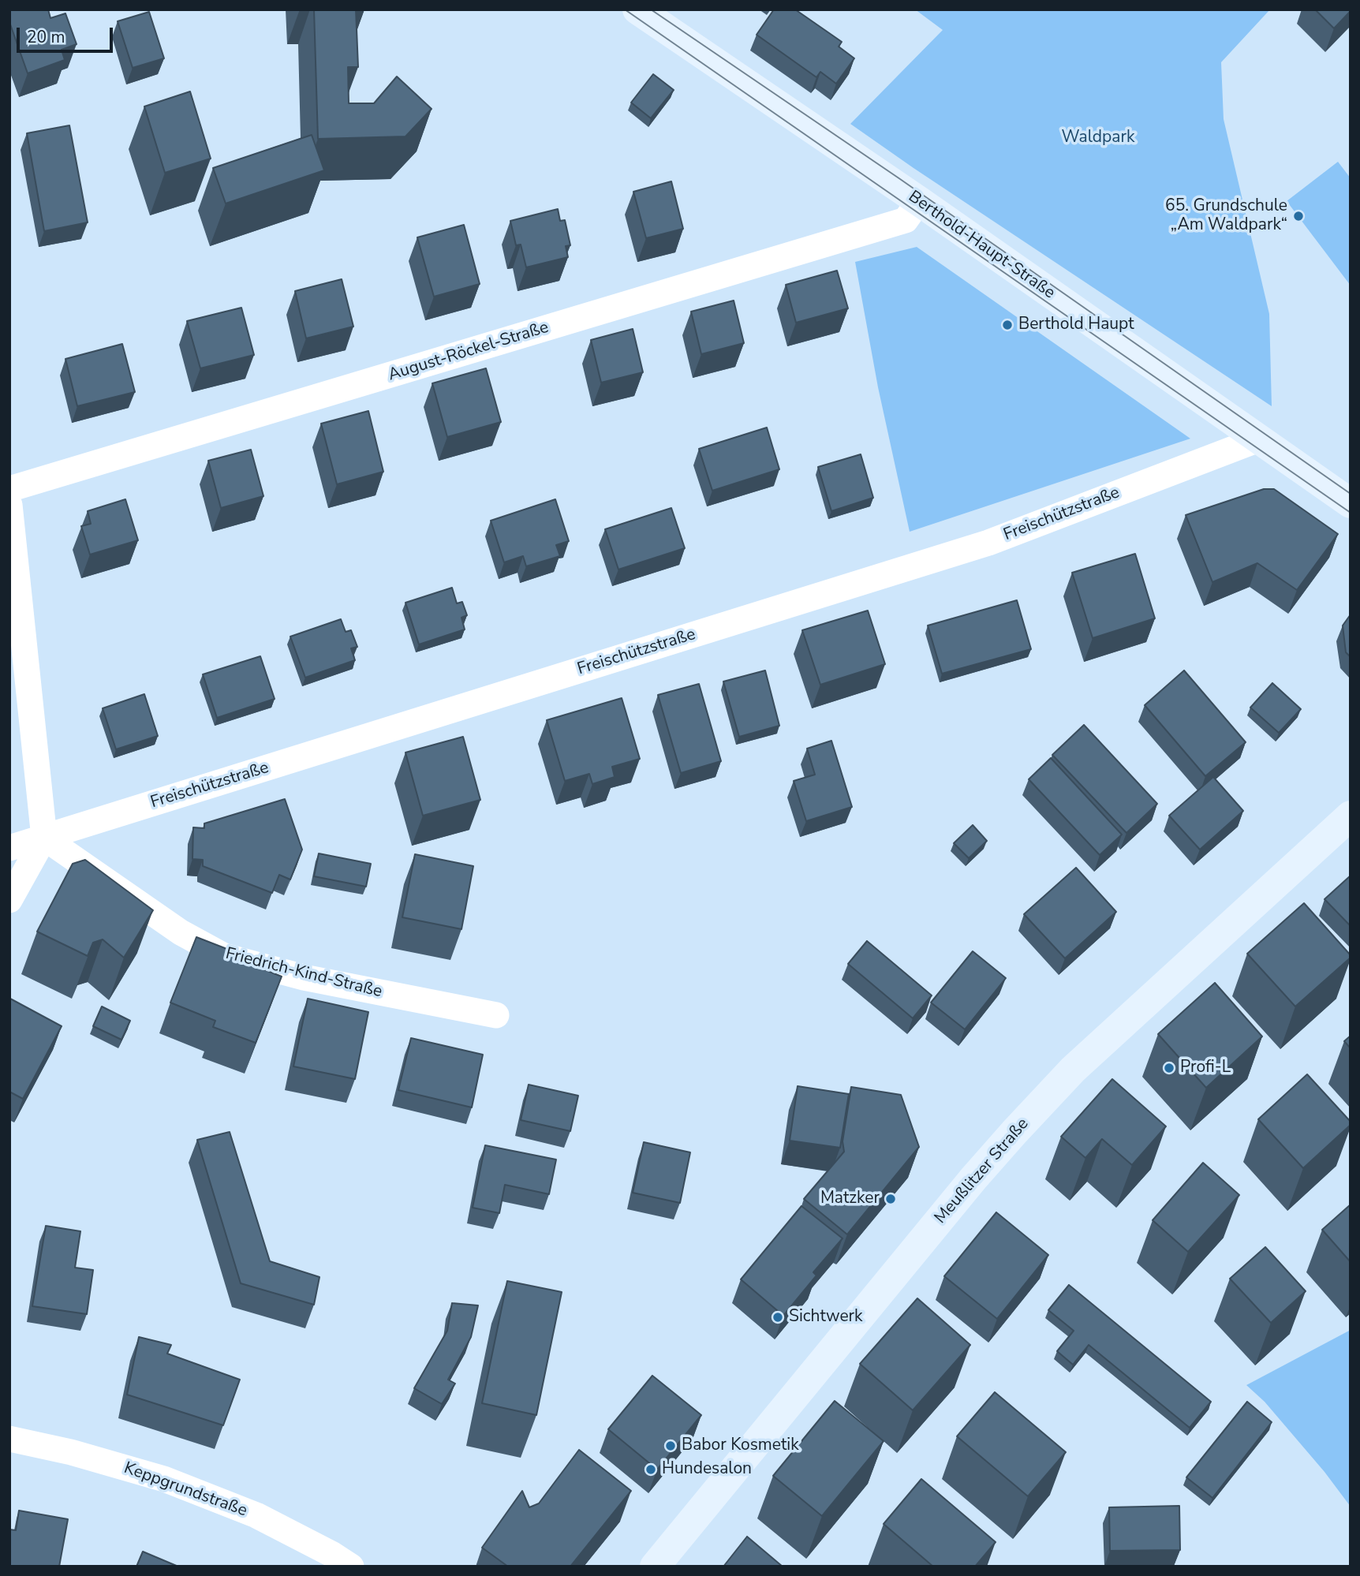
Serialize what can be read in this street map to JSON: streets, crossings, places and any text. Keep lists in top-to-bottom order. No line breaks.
{"streets":{"street":["Berthold-Haupt-Straße","August-Röckel-Straße","Freischützstraße","Friedrich-Kind-Straße","Meußlitzer Straße","Keppgrundstraße"]},"crossings":[["Berthold-Haupt-Straße","August-Röckel-Straße"],["Berthold-Haupt-Straße","Freischützstraße"],["Freischützstraße","Friedrich-Kind-Straße"]],"parks":["Waldpark"],"places":["65. Grundschule „Am Waldpark“","Berthold Haupt","Profi-L","Matzker","Sichtwerk","Babor Kosmetik","Hundesalon"],"scale_bar":"20 m"}
